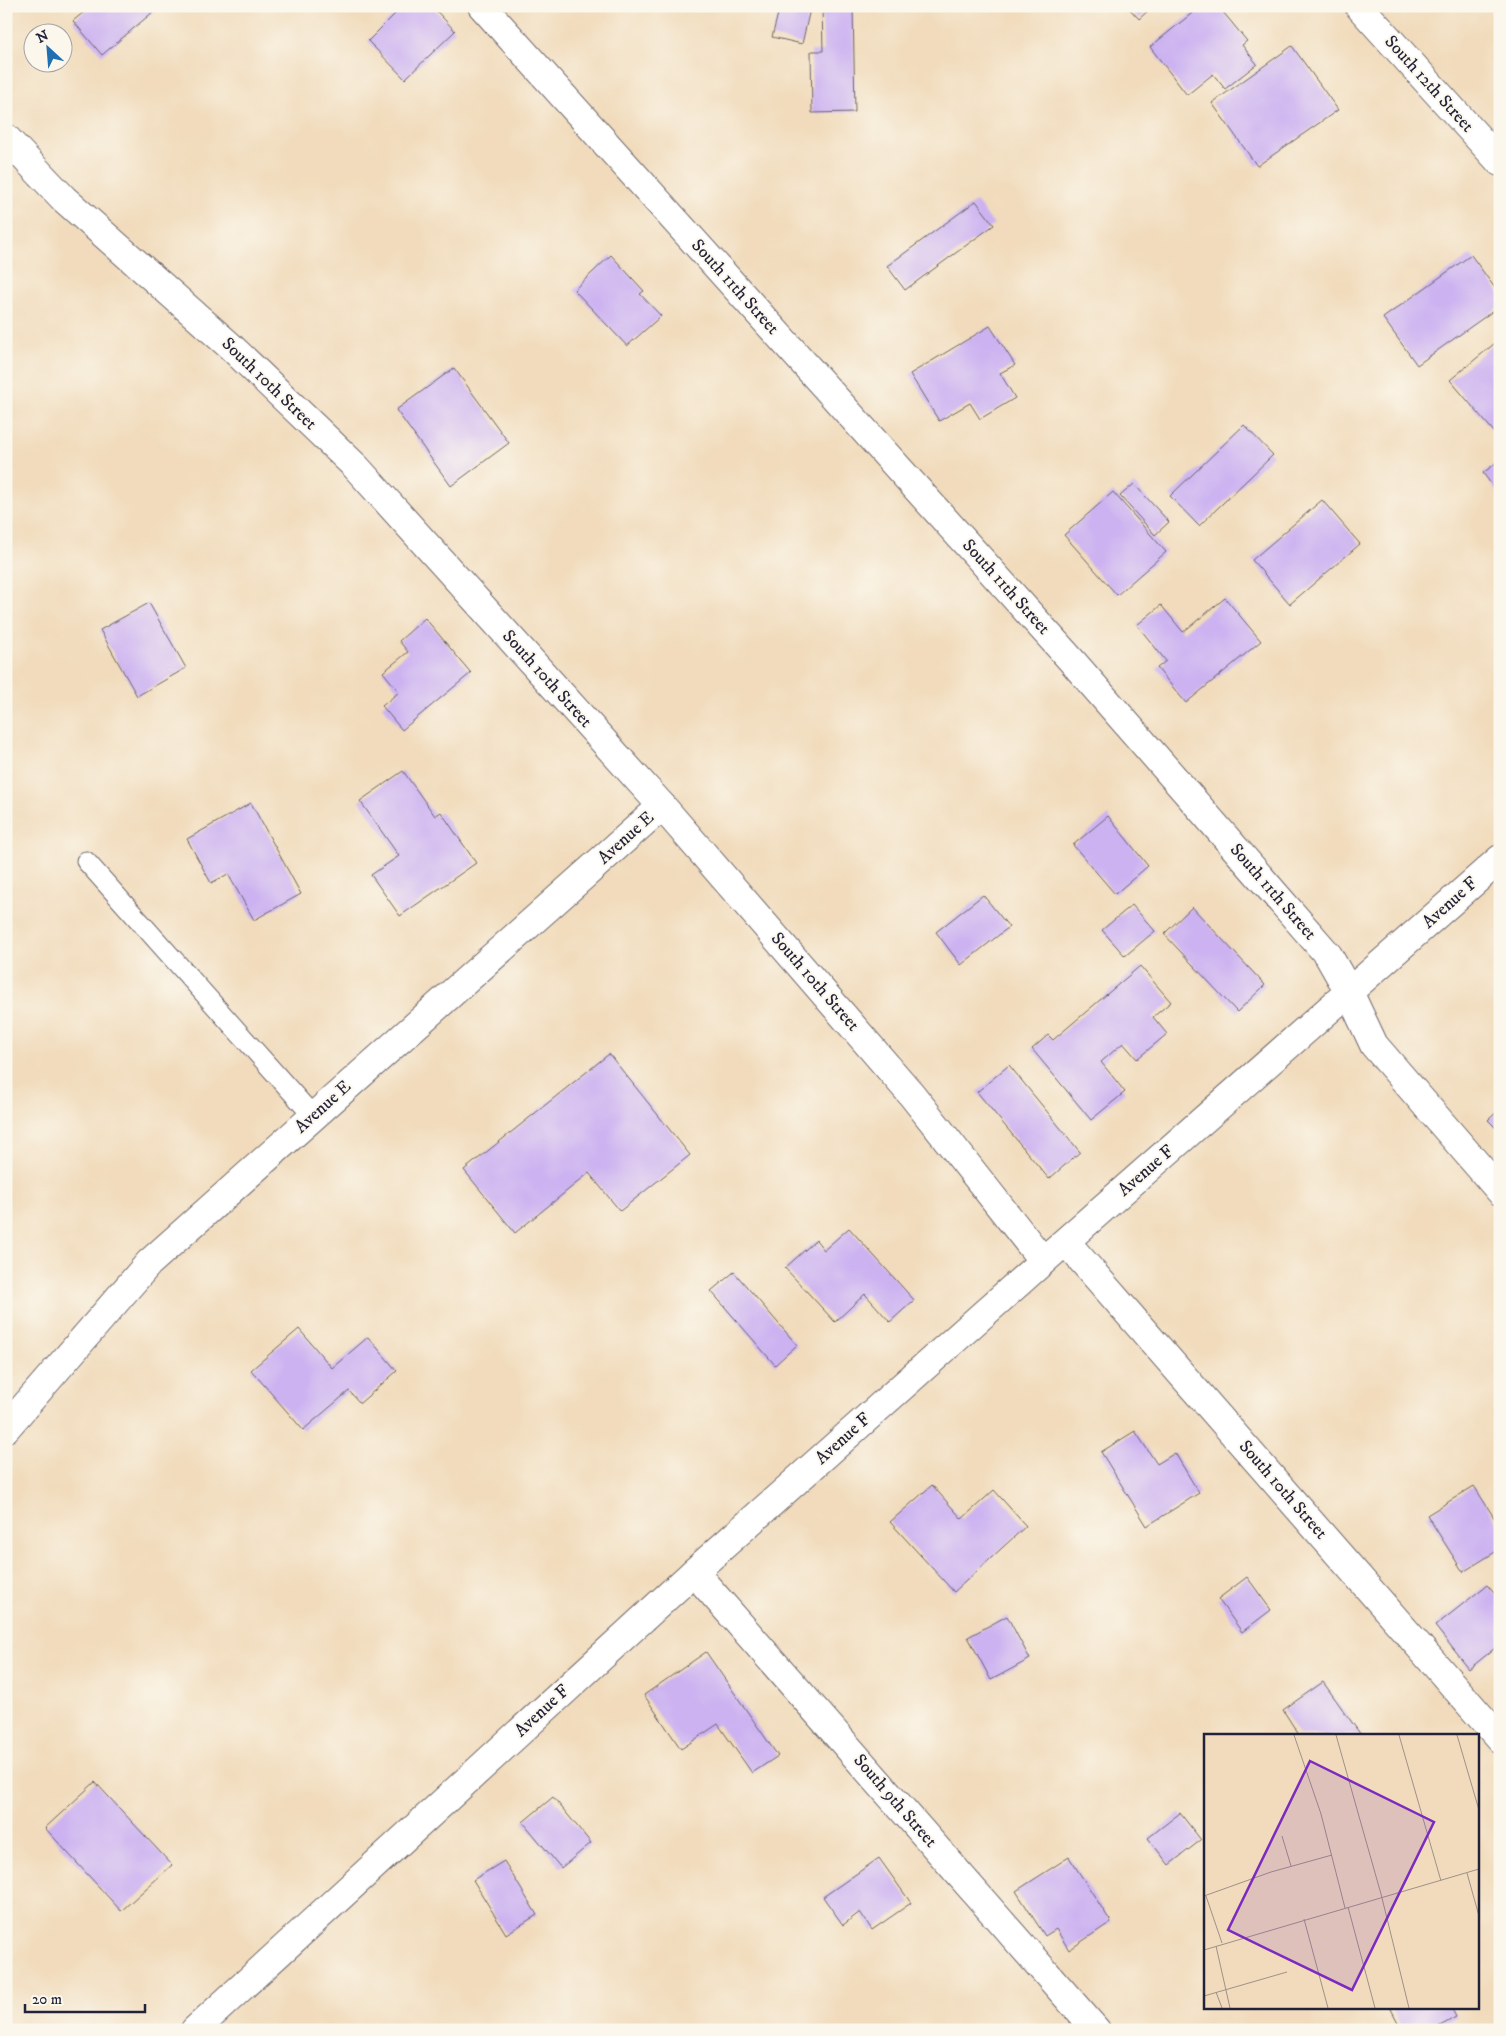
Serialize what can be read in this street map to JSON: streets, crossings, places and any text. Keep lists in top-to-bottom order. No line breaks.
{"streets":{"street":["South 12th Street","South 11th Street","South 10th Street","Avenue E","Avenue F","South 9th Street"]},"crossings":[["South 11th Street","Avenue F"],["South 10th Street","Avenue E"],["South 10th Street","Avenue F"],["Avenue F","South 9th Street"]],"scale_bar":"20 m","north":"top left"}
